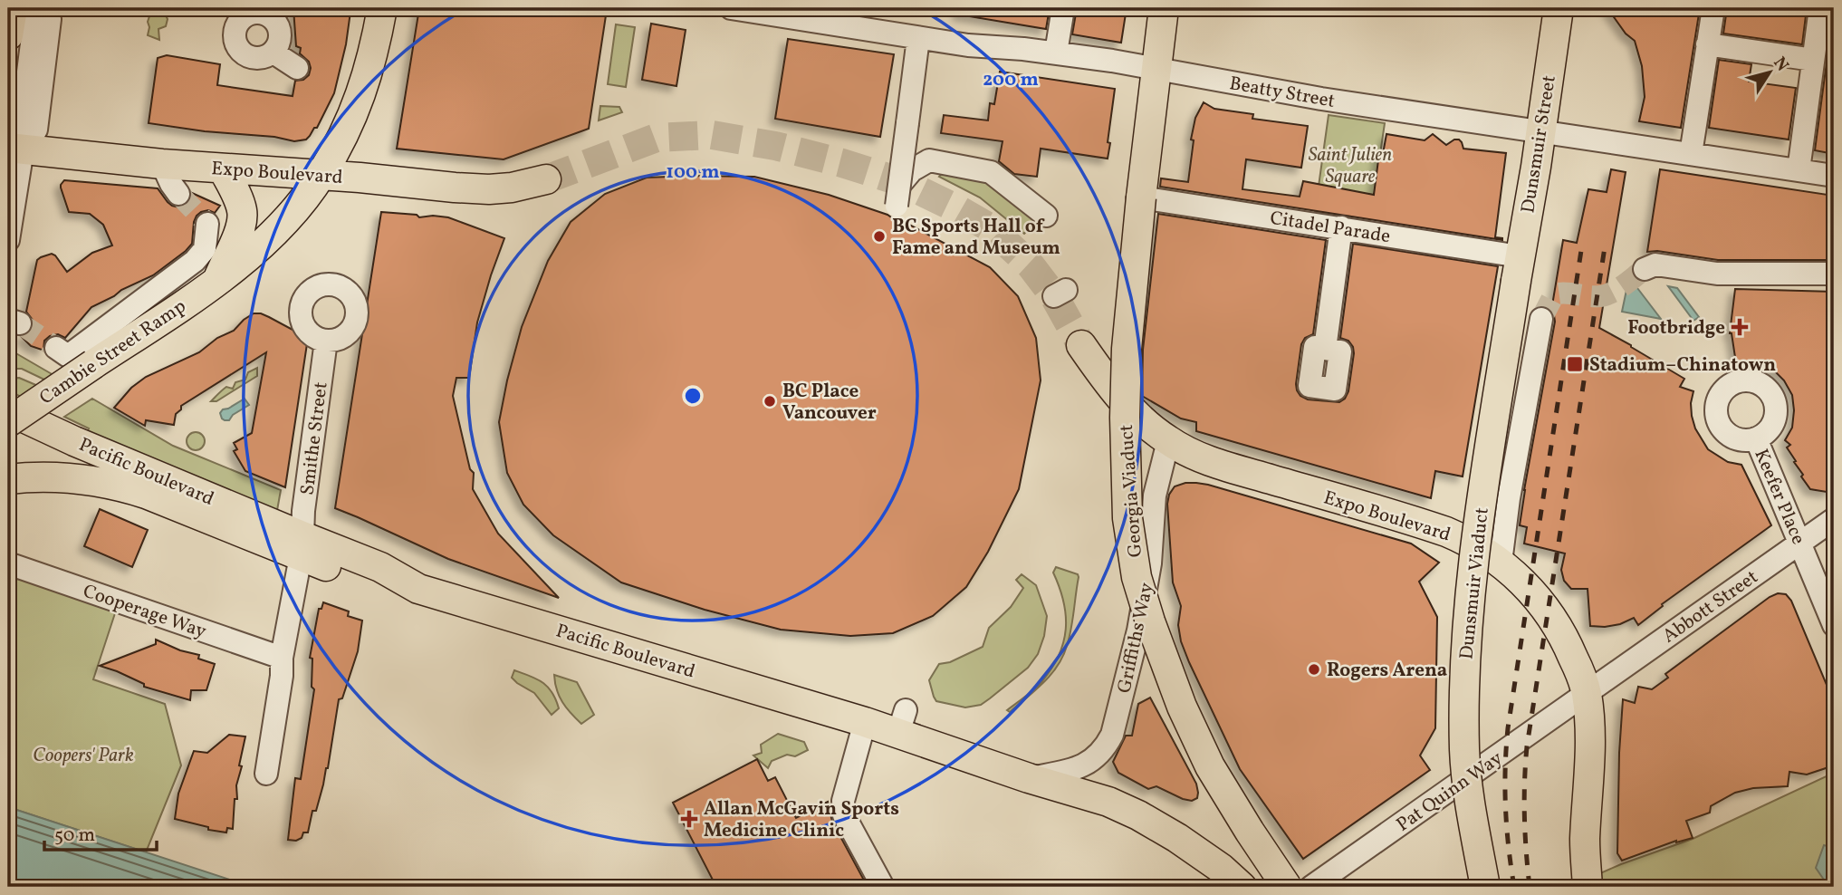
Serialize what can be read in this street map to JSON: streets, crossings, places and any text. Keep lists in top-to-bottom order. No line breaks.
{"streets":{"main road":["Dunsmuir Street","Expo Boulevard","Cambie Street Ramp","Pacific Boulevard","Georgia Viaduct","Dunsmuir Viaduct"],"street":["Beatty Street","Citadel Parade","Smithe Street","Keefer Place","Abbott Street","Cooperage Way","Griffiths Way","Pat Quinn Way"]},"crossings":[["Beatty Street","Dunsmuir Street"],["Beatty Street","Georgia Viaduct"],["Dunsmuir Street","Citadel Parade"],["Dunsmuir Street","Dunsmuir Viaduct"],["Expo Boulevard","Abbott Street"],["Expo Boulevard","Griffiths Way"],["Expo Boulevard","Pat Quinn Way"],["Citadel Parade","Georgia Viaduct"],["Citadel Parade","Dunsmuir Viaduct"],["Smithe Street","Pacific Boulevard"],["Smithe Street","Cooperage Way"],["Pacific Boulevard","Griffiths Way"],["Keefer Place","Abbott Street"],["Abbott Street","Pat Quinn Way"]],"parks":["Saint Julien Square","Coopers' Park"],"places":{"other":["BC Sports Hall of Fame and Museum","BC Place Vancouver","Rogers Arena"],"health":["Footbridge","Allan McGavin Sports Medicine Clinic"],"transit":["Stadium–Chinatown"]},"scale_bar":"50 m","north":"top right","rings":["200 m","100 m"]}
